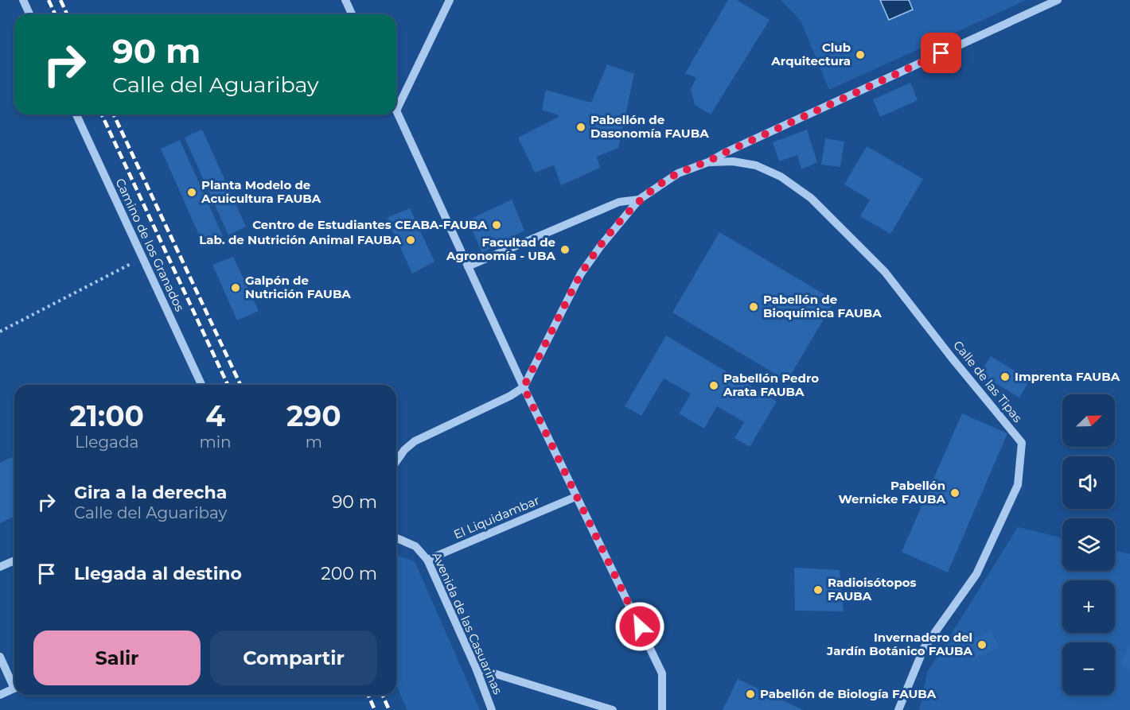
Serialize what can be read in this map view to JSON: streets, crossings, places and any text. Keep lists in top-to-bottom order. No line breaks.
{"streets":{"lane":["Camino de los Granados","Calle de las Tipas","El Liquidambar","Avenida de las Casuarinas"]},"crossings":[["El Liquidambar","Avenida de las Casuarinas"]],"places":["Club Arquitectura","Pabellón de Dasonomía FAUBA","Planta Modelo de Acuicultura FAUBA","Centro de Estudiantes CEABA-FAUBA","Lab. de Nutrición Animal FAUBA","Facultad de Agronomía - UBA","Galpón de Nutrición FAUBA","Pabellón de Bioquímica FAUBA","Imprenta FAUBA","Pabellón Pedro Arata FAUBA","Pabellón Wernicke FAUBA","Radioisótopos FAUBA","Invernadero del Jardín Botánico FAUBA","Pabellón de Biología FAUBA"],"north":"top right","page":{"turn":["90 m","Calle del Aguaribay"],"eta":["21:00","Llegada","4","min","290","m"],"map_buttons":["+","−"],"list":[{"name":"Gira a la derecha","note":"Calle del Aguaribay","value":"90 m"},{"name":"Llegada al destino","value":"200 m"}],"buttons":["Salir","Compartir"]}}
